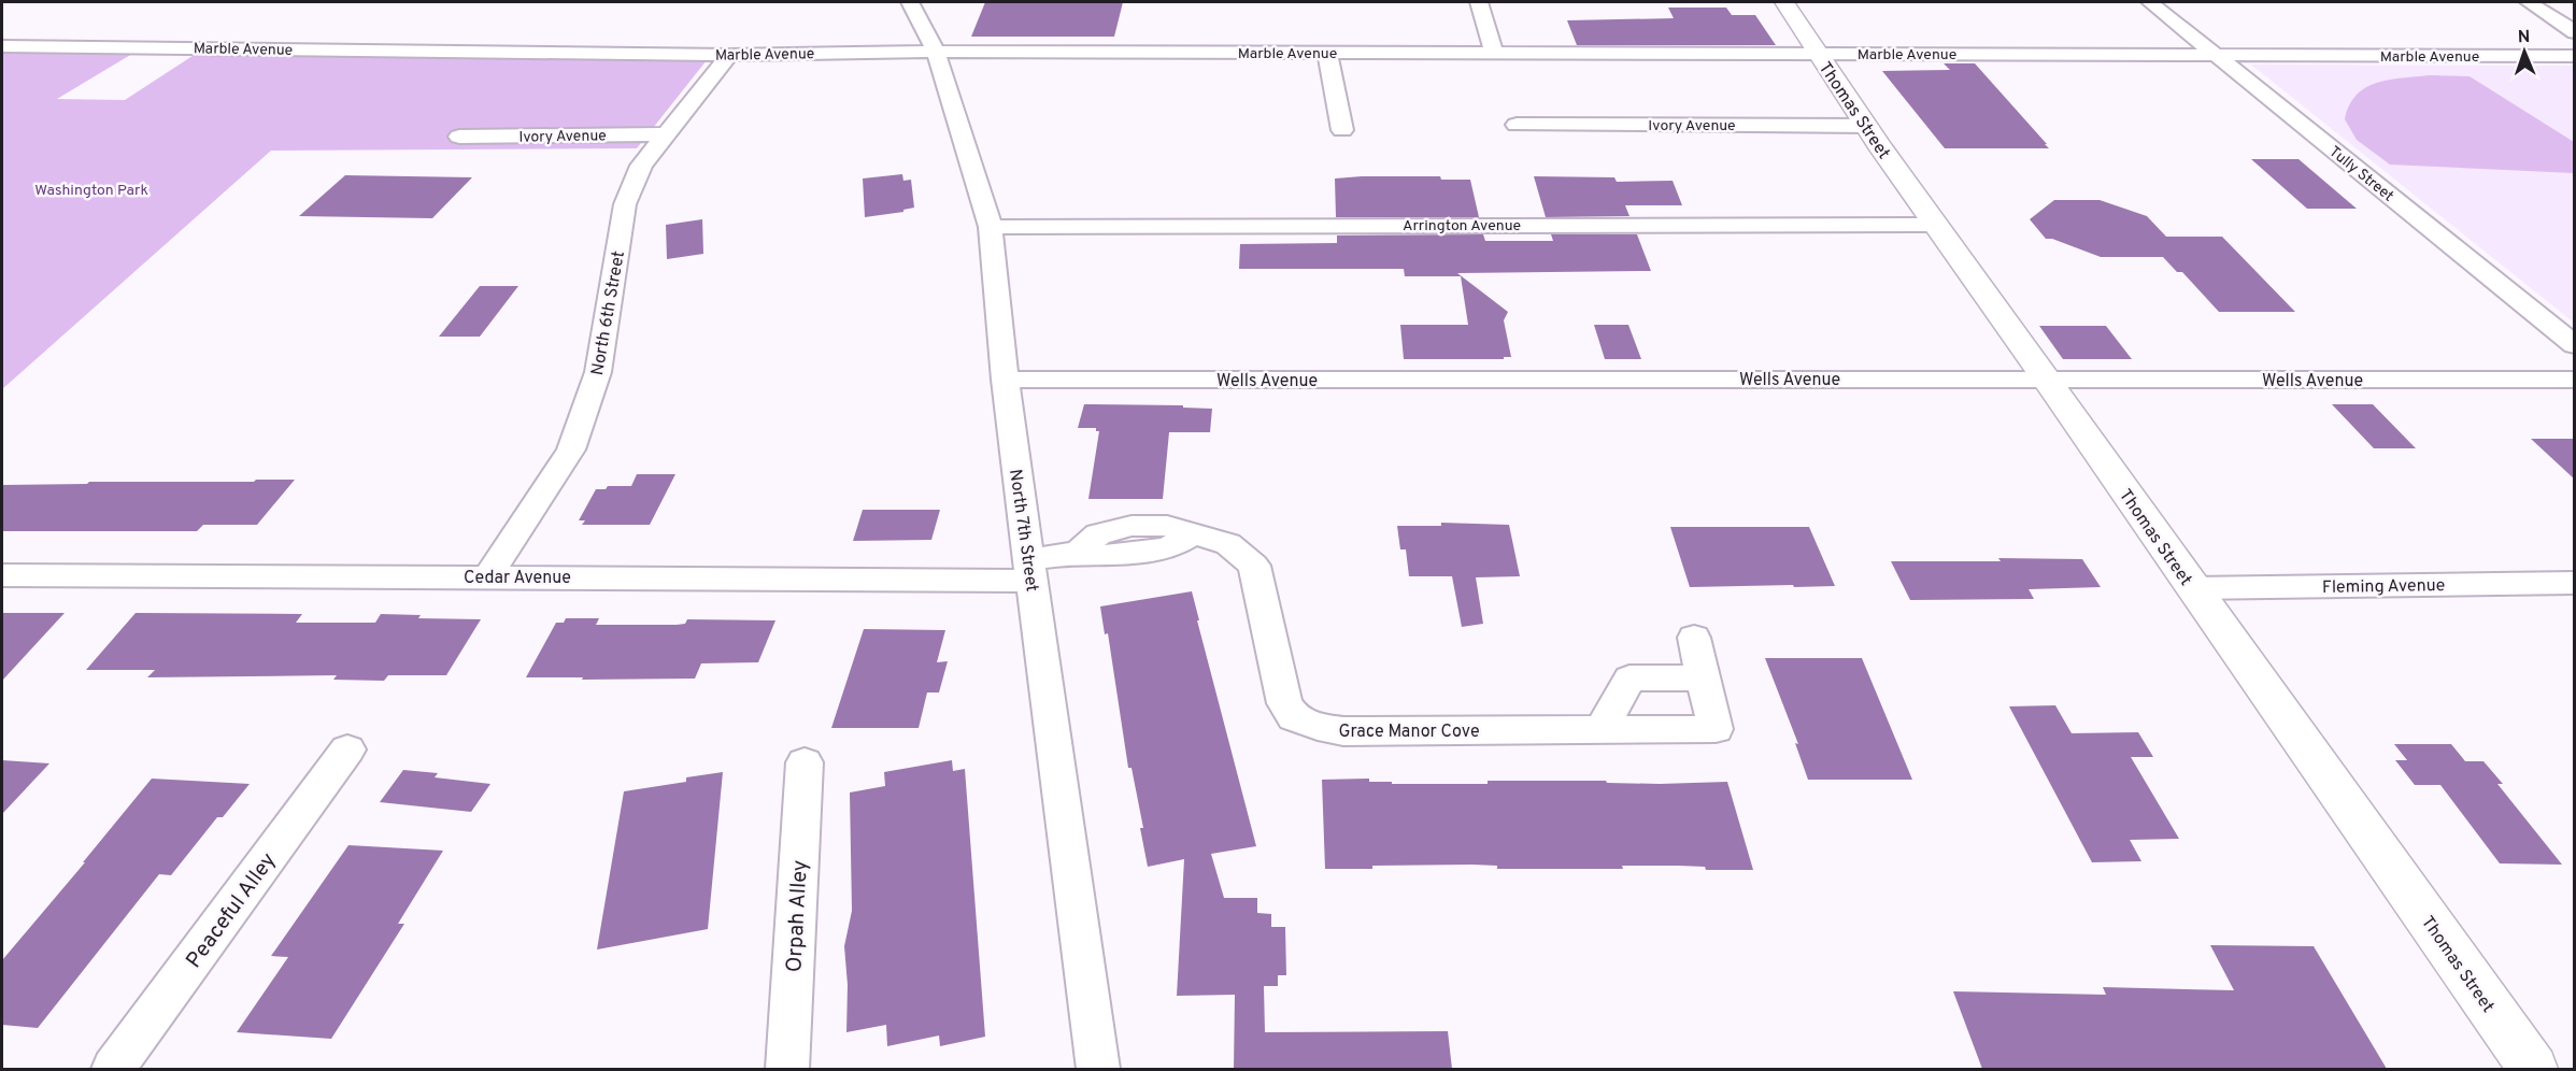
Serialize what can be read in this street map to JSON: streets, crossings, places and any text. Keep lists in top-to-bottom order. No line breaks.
{"streets":{"main road":["Thomas Street"],"street":["Marble Avenue","Ivory Avenue","Tully Street","Arrington Avenue","North 6th Street","Wells Avenue","North 7th Street","Cedar Avenue","Fleming Avenue","Grace Manor Cove","Peaceful Alley","Orpah Alley"]},"crossings":[["Marble Avenue","Thomas Street"],["Marble Avenue","Tully Street"],["Marble Avenue","North 6th Street"],["Marble Avenue","North 7th Street"],["Thomas Street","Ivory Avenue"],["Thomas Street","Arrington Avenue"],["Thomas Street","Wells Avenue"],["Thomas Street","Fleming Avenue"],["Ivory Avenue","North 6th Street"],["Arrington Avenue","North 7th Street"],["North 6th Street","Cedar Avenue"],["Wells Avenue","North 7th Street"],["North 7th Street","Cedar Avenue"],["North 7th Street","Grace Manor Cove"],["Cedar Avenue","Grace Manor Cove"]],"parks":["Washington Park"],"north":"top"}
